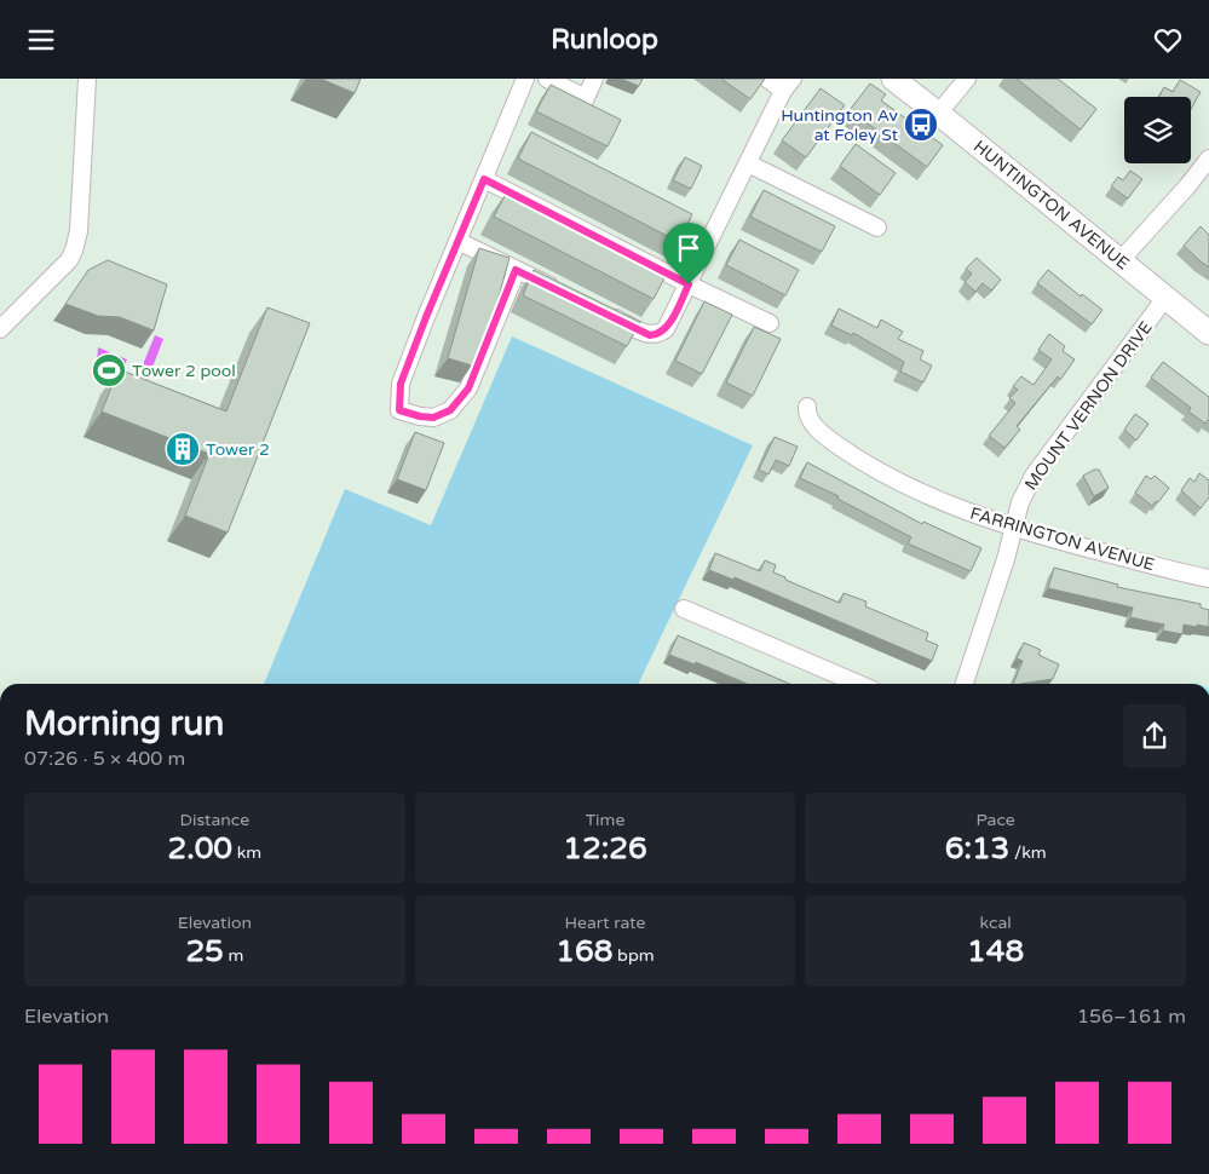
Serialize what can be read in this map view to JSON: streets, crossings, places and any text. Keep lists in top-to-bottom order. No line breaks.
{"streets":{"main road":["HUNTINGTON AVENUE"],"street":["MOUNT VERNON DRIVE","FARRINGTON AVENUE"]},"crossings":[["HUNTINGTON AVENUE","MOUNT VERNON DRIVE"],["MOUNT VERNON DRIVE","FARRINGTON AVENUE"]],"places":{"bus stop":["Huntington Av at Foley St"],"sports":["Tower 2 pool"],"building":["Tower 2"]},"page":{"header":"Runloop","heading":["Morning run","07:26 · 5 × 400 m"],"stats":[["Distance","2.00 km"],["Time","12:26"],["Pace","6:13 /km"],["Elevation","25 m"],["Heart rate","168 bpm"],["kcal","148"]],"chart":["Elevation","156–161 m"]}}
